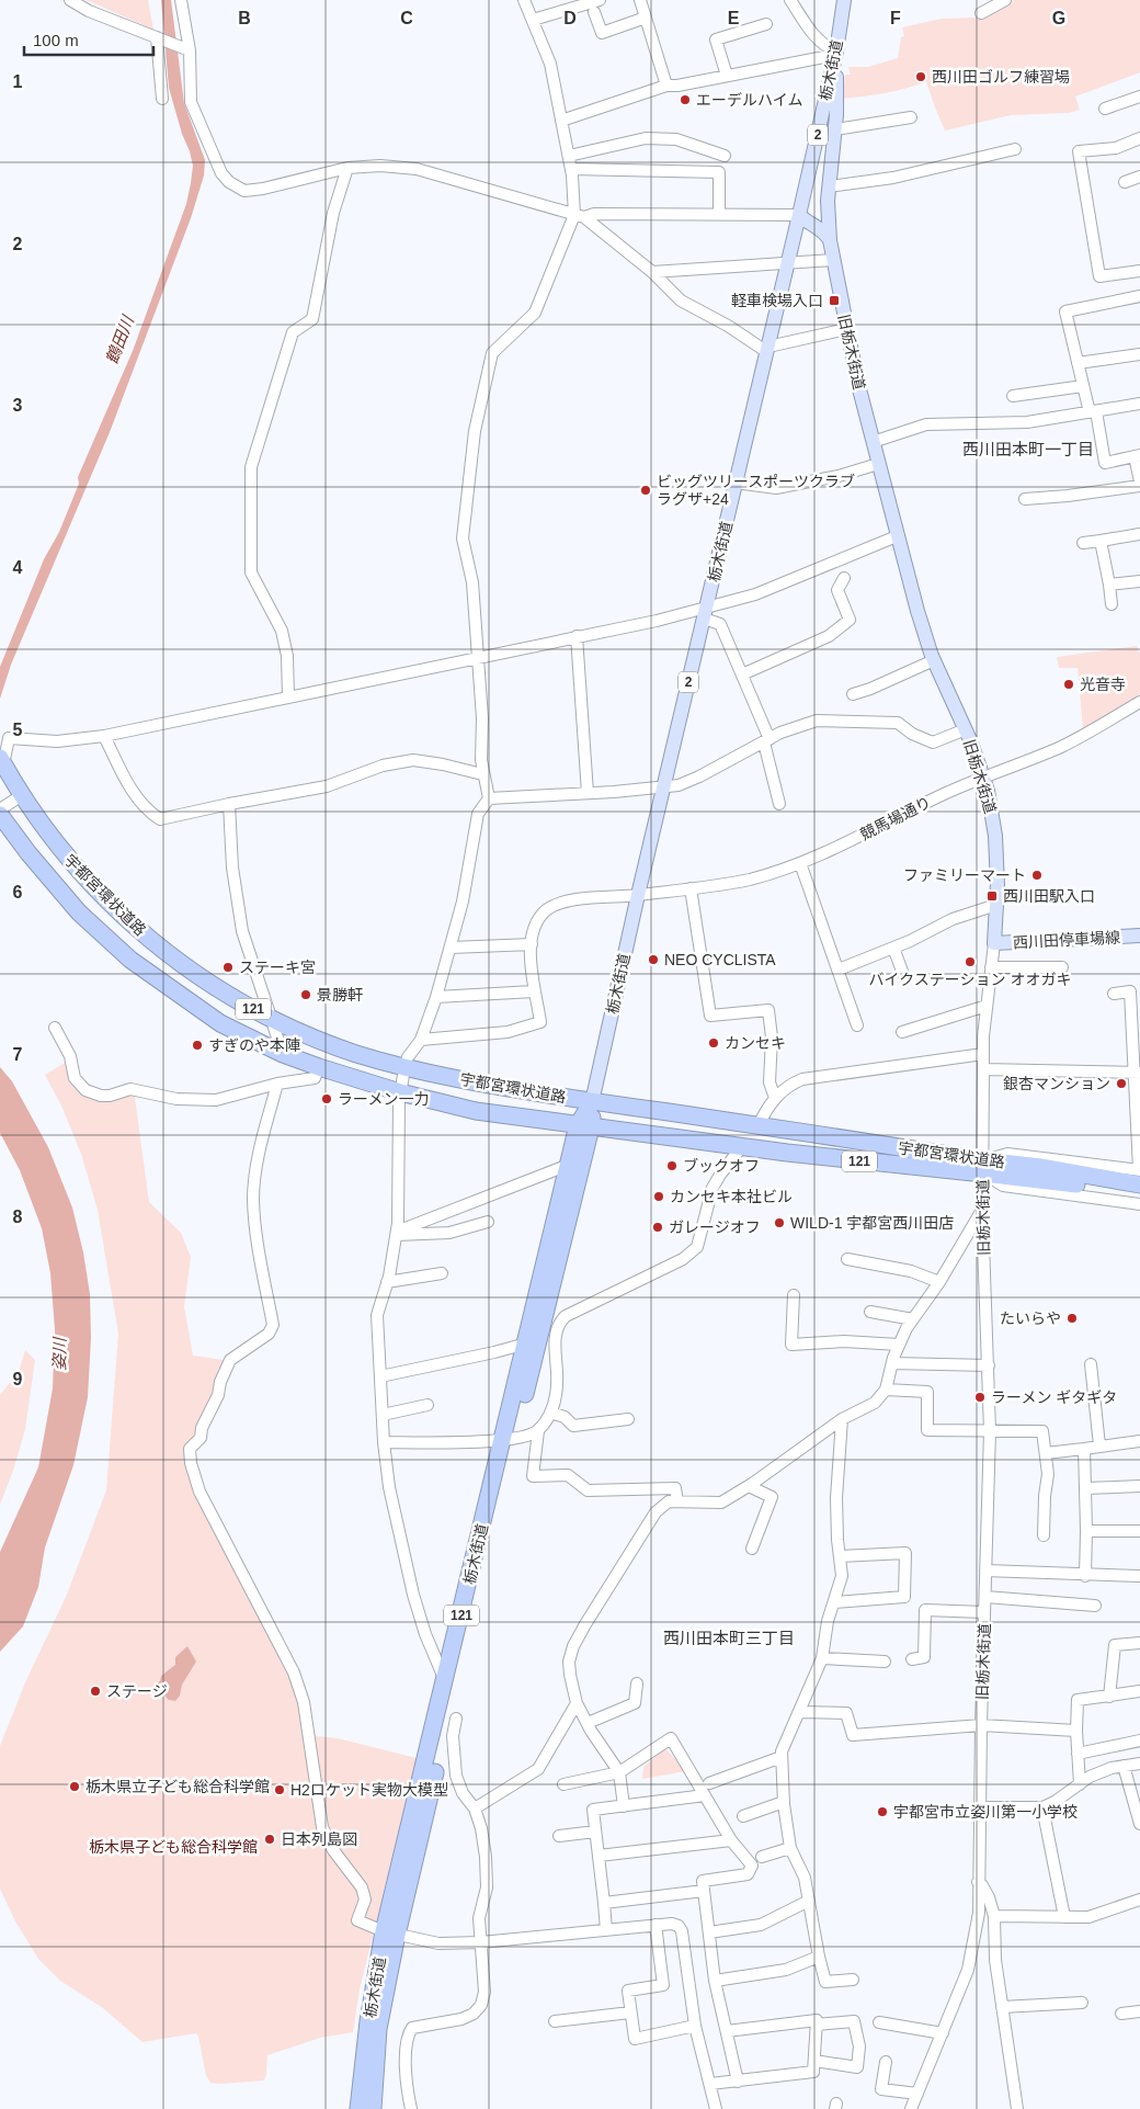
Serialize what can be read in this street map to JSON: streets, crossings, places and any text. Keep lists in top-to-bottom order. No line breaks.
{"streets":{"highway":["栃木街道","宇都宮環状道路","121"],"main road":["2","旧栃木街道","西川田停車場線"],"street":["競馬場通り"]},"crossings":[["栃木街道","旧栃木街道"],["栃木街道","競馬場通り"],["栃木街道","宇都宮環状道路"],["旧栃木街道","競馬場通り"],["旧栃木街道","宇都宮環状道路"],["旧栃木街道","西川田停車場線"]],"districts":["西川田本町一丁目","西川田本町三丁目"],"water":["鶴田川","姿川"],"parks":["栃木県子ども総合科学館"],"places":{"other":["西川田ゴルフ練習場","エーデルハイム","ビッグツリースポーツクラブ ラグザ+24","光音寺","ファミリーマート","NEO CYCLISTA","バイクステーション オオガキ","ステーキ宮","景勝軒","カンセキ","すぎのや本陣","銀杏マンション","ラーメン一力","ブックオフ","カンセキ本社ビル","WILD-1 宇都宮西川田店","ガレージオフ","たいらや","ラーメン ギタギタ","ステージ","栃木県立子ども総合科学館","H2ロケット実物大模型","宇都宮市立姿川第一小学校","日本列島図"],"transit":["軽車検場入口","西川田駅入口"]},"scale_bar":"100 m","grid":{"columns":["B","C","D","E","F","G"],"rows":["1","2","3","4","5","6","7","8","9"]}}
